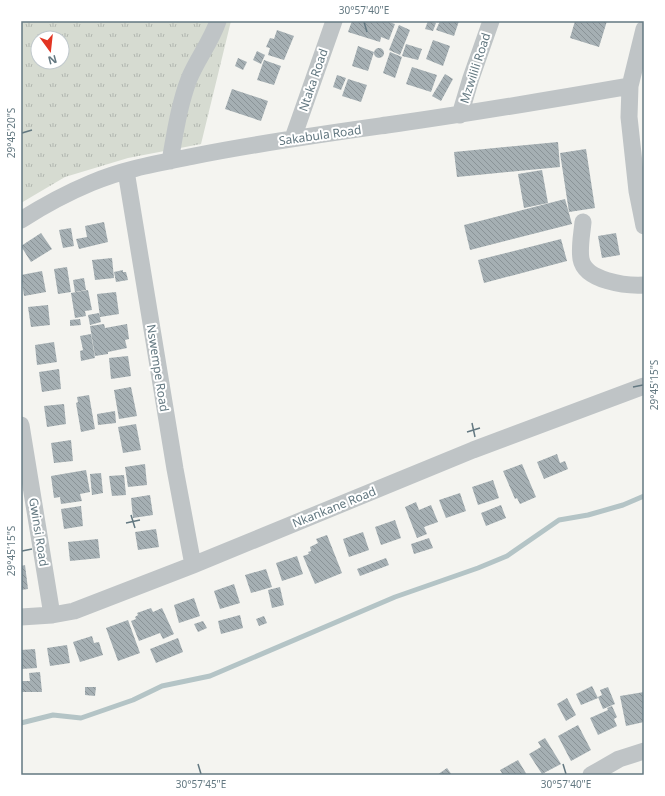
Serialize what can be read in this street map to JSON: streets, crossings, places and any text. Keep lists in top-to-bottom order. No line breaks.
{"streets":{"street":["Mzwilili Road","Ntaka Road","Sakabula Road","Nswempe Road","Nkankane Road","Gwinsi Road"]},"crossings":[["Mzwilili Road","Sakabula Road"],["Ntaka Road","Sakabula Road"],["Sakabula Road","Nswempe Road"],["Nswempe Road","Nkankane Road"],["Nkankane Road","Gwinsi Road"]],"north":"bottom","coordinates":["30°57'40\"E","29°45'20\"S","29°45'15\"S","30°57'45\"E"]}
